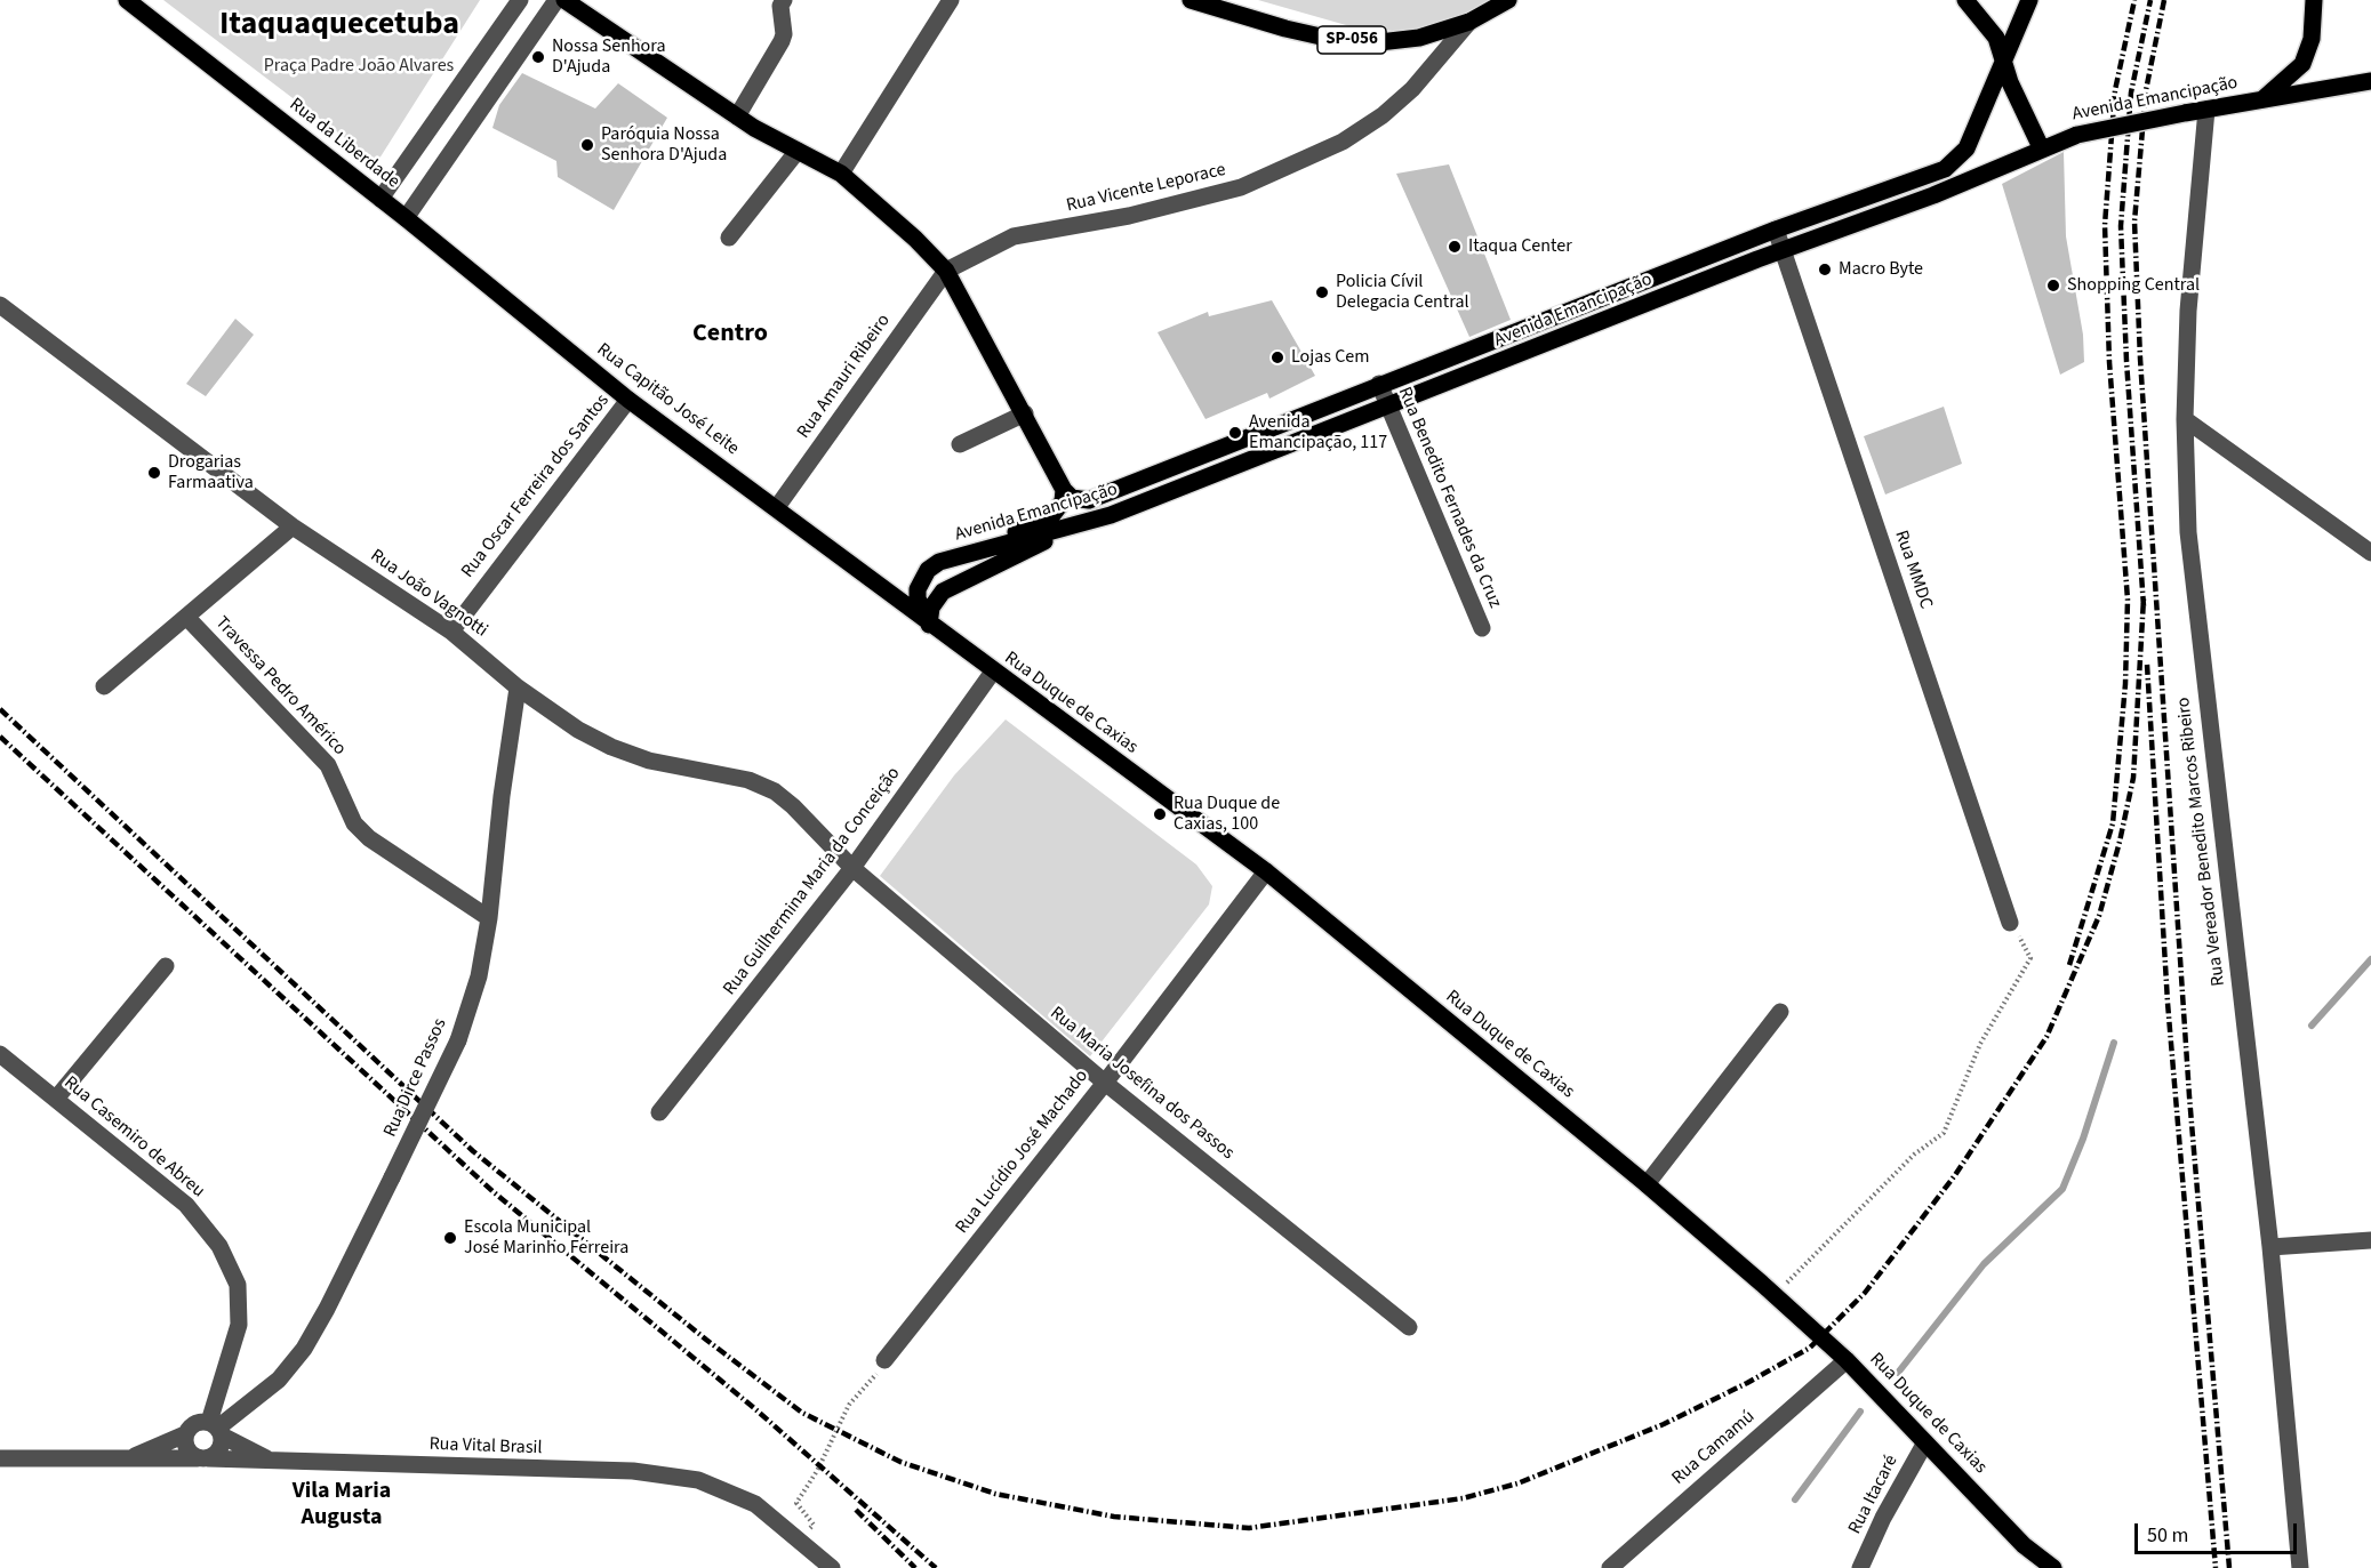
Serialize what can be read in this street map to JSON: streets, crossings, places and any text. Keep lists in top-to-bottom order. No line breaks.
{"streets":{"main road":["SP-056","Avenida Emancipação","Rua da Liberdade","Rua Capitão José Leite","Rua Duque de Caxias"],"street":["Rua Vicente Leporace","Rua Amauri Ribeiro","Rua Oscar Ferreira dos Santos","Rua Benedito Fernades da Cruz","Rua MMDC","Rua João Vagnotti","Travessa Pedro Américo","Rua Vereador Benedito Marcos Ribeiro","Rua Guilhermina Maria da Conceição","Rua Dirce Passos","Rua Maria Josefina dos Passos","Rua Casemiro de Abreu","Rua Lucídio José Machado","Rua Vital Brasil","Rua Camamú","Rua Itacaré"]},"crossings":[["SP-056","Rua Vicente Leporace"],["Avenida Emancipação","Rua Capitão José Leite"],["Avenida Emancipação","Rua Benedito Fernades da Cruz"],["Avenida Emancipação","Rua MMDC"],["Avenida Emancipação","Rua Vereador Benedito Marcos Ribeiro"],["Rua da Liberdade","Rua Capitão José Leite"],["Rua Vicente Leporace","Rua Amauri Ribeiro"],["Rua Amauri Ribeiro","Rua Capitão José Leite"],["Rua Capitão José Leite","Rua Oscar Ferreira dos Santos"],["Rua Capitão José Leite","Rua Duque de Caxias"],["Rua Oscar Ferreira dos Santos","Rua João Vagnotti"],["Rua João Vagnotti","Travessa Pedro Américo"],["Rua João Vagnotti","Rua Guilhermina Maria da Conceição"],["Rua João Vagnotti","Rua Dirce Passos"],["Rua João Vagnotti","Rua Maria Josefina dos Passos"],["Travessa Pedro Américo","Rua Dirce Passos"],["Rua Duque de Caxias","Rua Guilhermina Maria da Conceição"],["Rua Duque de Caxias","Rua Lucídio José Machado"],["Rua Duque de Caxias","Rua Camamú"],["Rua Duque de Caxias","Rua Itacaré"],["Rua Guilhermina Maria da Conceição","Rua Maria Josefina dos Passos"],["Rua Dirce Passos","Rua Casemiro de Abreu"],["Rua Dirce Passos","Rua Vital Brasil"],["Rua Maria Josefina dos Passos","Rua Lucídio José Machado"],["Rua Casemiro de Abreu","Rua Vital Brasil"]],"districts":["Itaquaquecetuba","Centro","Vila Maria Augusta"],"parks":["Praça Padre João Alvares"],"places":["Nossa Senhora D'Ajuda","Paróquia Nossa Senhora D'Ajuda","Itaqua Center","Macro Byte","Shopping Central","Policia Cívil Delegacia Central","Lojas Cem","Avenida Emancipação, 117","Drogarias Farmaativa","Rua Duque de Caxias, 100","Escola Municipal José Marinho Ferreira"],"scale_bar":"50 m"}
